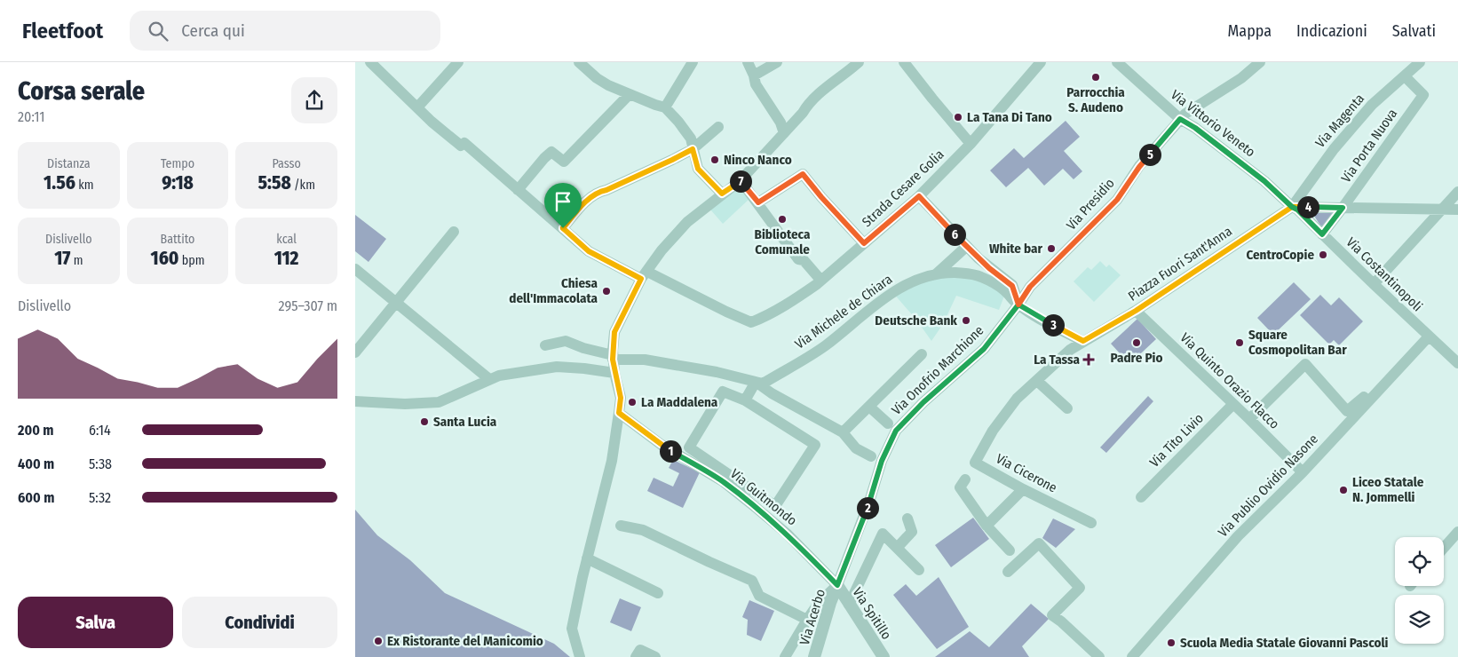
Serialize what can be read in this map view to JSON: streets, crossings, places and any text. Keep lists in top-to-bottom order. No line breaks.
{"streets":{"street":["Via Magenta","Via Vittorio Veneto","Via Porta Nuova","Strada Cesare Golia","Via Presidio","Piazza Fuori Sant'Anna","Via Costantinopoli","Via Michele de Chiara","Via Onofrio Marchione","Via Quinto Orazio Flacco","Via Tito Livio","Via Cicerone","Via Publio Ovidio Nasone","Via Guitmondo","Via Spitillo","Via Acerbo"]},"crossings":[["Via Magenta","Via Vittorio Veneto"],["Via Magenta","Via Porta Nuova"],["Via Magenta","Piazza Fuori Sant'Anna"],["Via Magenta","Via Costantinopoli"],["Via Vittorio Veneto","Via Presidio"],["Via Vittorio Veneto","Piazza Fuori Sant'Anna"],["Via Vittorio Veneto","Via Costantinopoli"],["Via Porta Nuova","Via Costantinopoli"],["Via Presidio","Via Onofrio Marchione"],["Piazza Fuori Sant'Anna","Via Costantinopoli"],["Piazza Fuori Sant'Anna","Via Quinto Orazio Flacco"],["Piazza Fuori Sant'Anna","Via Cicerone"],["Via Costantinopoli","Via Publio Ovidio Nasone"],["Via Onofrio Marchione","Via Guitmondo"],["Via Onofrio Marchione","Via Spitillo"],["Via Onofrio Marchione","Via Acerbo"],["Via Quinto Orazio Flacco","Via Tito Livio"],["Via Quinto Orazio Flacco","Via Publio Ovidio Nasone"],["Via Guitmondo","Via Spitillo"],["Via Guitmondo","Via Acerbo"],["Via Spitillo","Via Acerbo"]],"places":{"other":["Parrocchia S. Audeno","La Tana Di Tano","Ninco Nanco","Biblioteca Comunale","White bar","CentroCopie","Chiesa dell'Immacolata","Deutsche Bank","Padre Pio","Square Cosmopolitan Bar","La Maddalena","Santa Lucia","Liceo Statale N. Jommelli","Ex Ristorante del Manicomio","Scuola Media Statale Giovanni Pascoli"],"health":["La Tassa"]},"page":{"header":"Fleetfoot","search":"Cerca qui","nav":["Mappa","Indicazioni","Salvati"],"heading":["Corsa serale","20:11"],"stats":[["Distanza","1.56 km"],["Tempo","9:18"],["Passo","5:58 /km"],["Dislivello","17 m"],["Battito","160 bpm"],["kcal","112"]],"pins":["5","7","4","6","3","1","2"],"chart":["Dislivello","295–307 m"],"list":[{"name":"200 m","note":"6:14"},{"name":"400 m","note":"5:38"},{"name":"600 m","note":"5:32"}],"buttons":["Salva","Condividi"]}}
